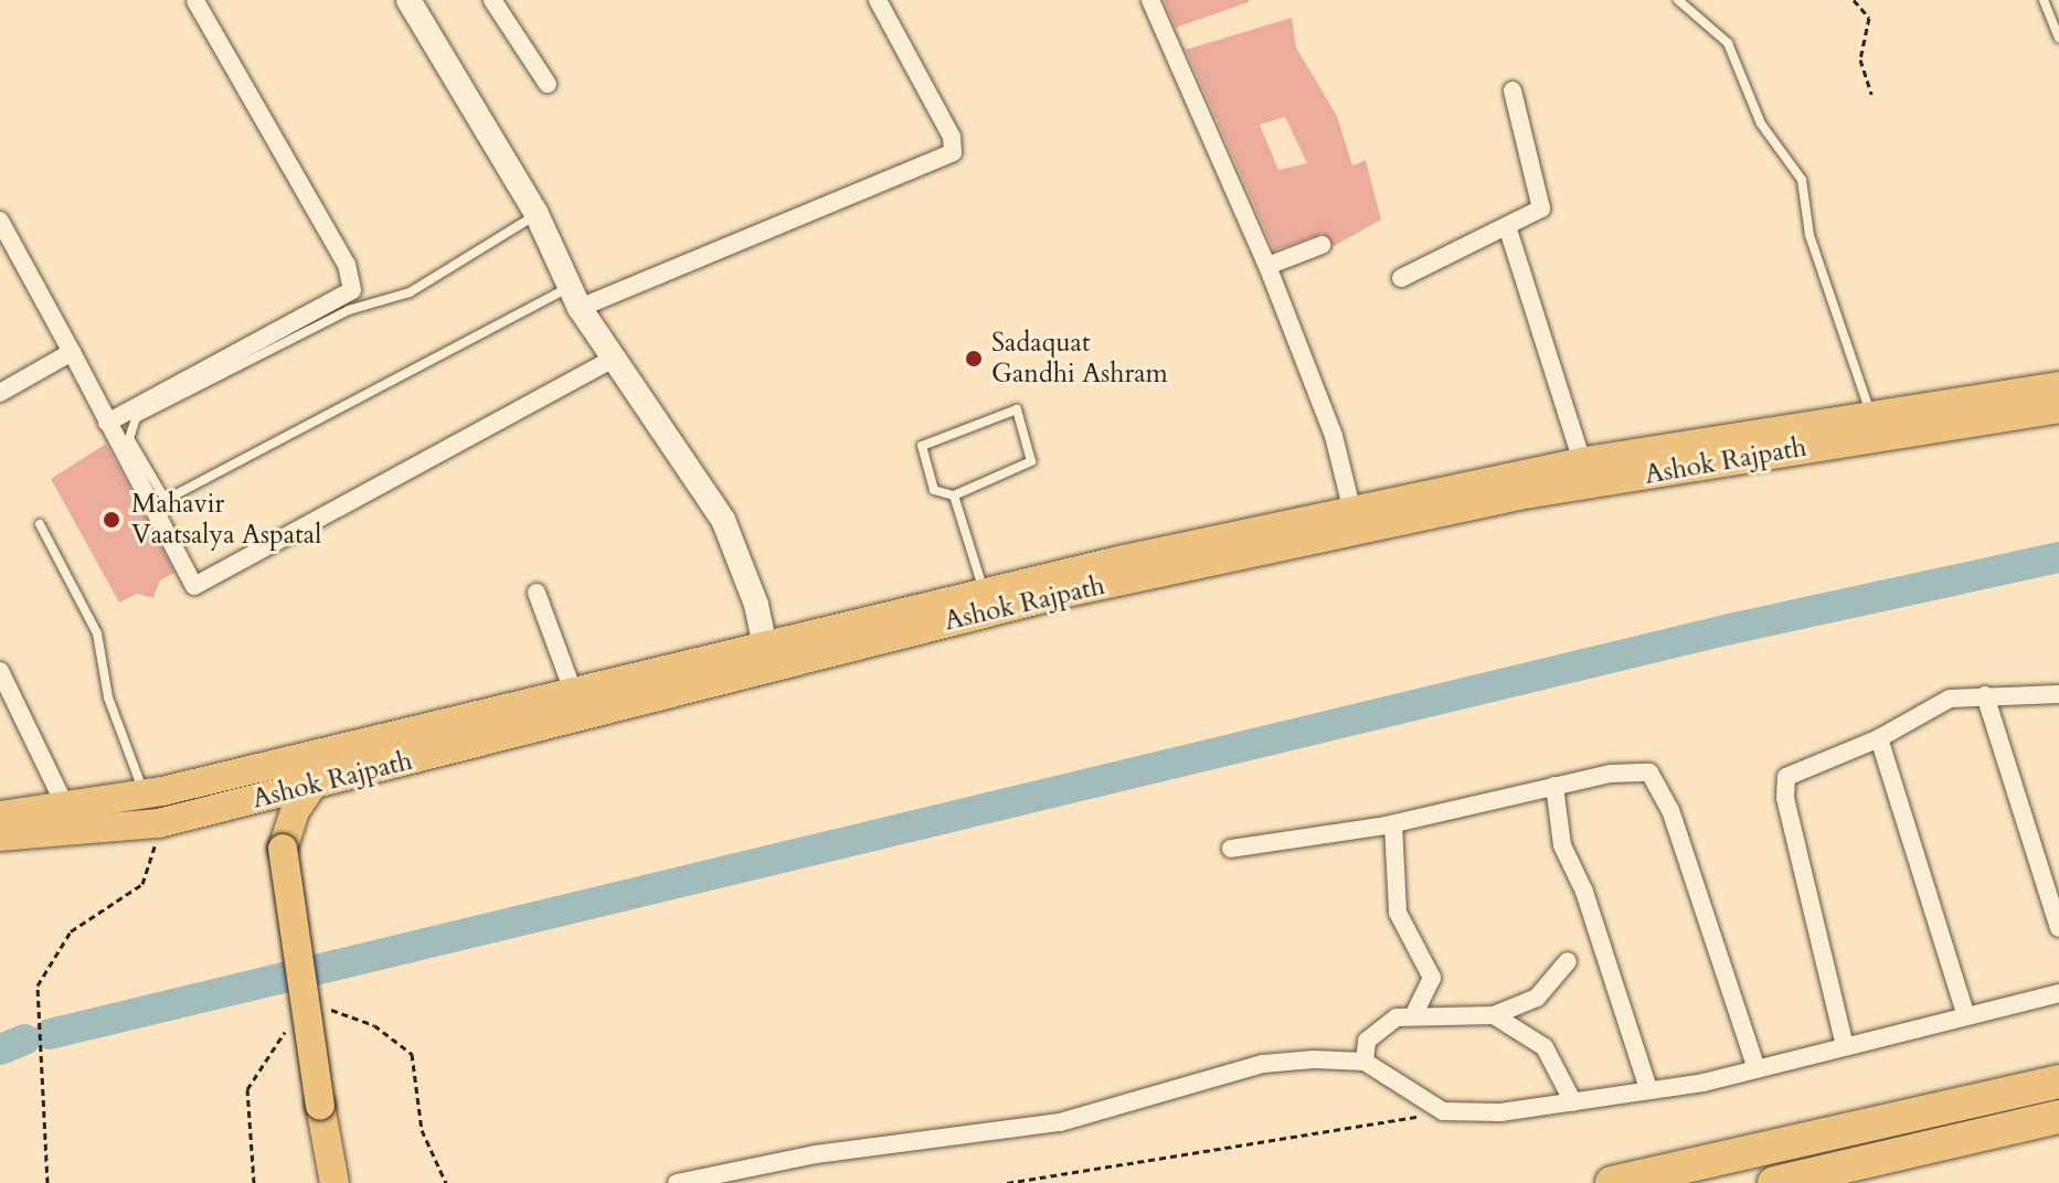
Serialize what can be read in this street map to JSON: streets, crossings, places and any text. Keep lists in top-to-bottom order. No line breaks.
{"streets":{"main road":["Ashok Rajpath"]},"places":["Sadaquat Gandhi Ashram","Mahavir Vaatsalya Aspatal"]}
